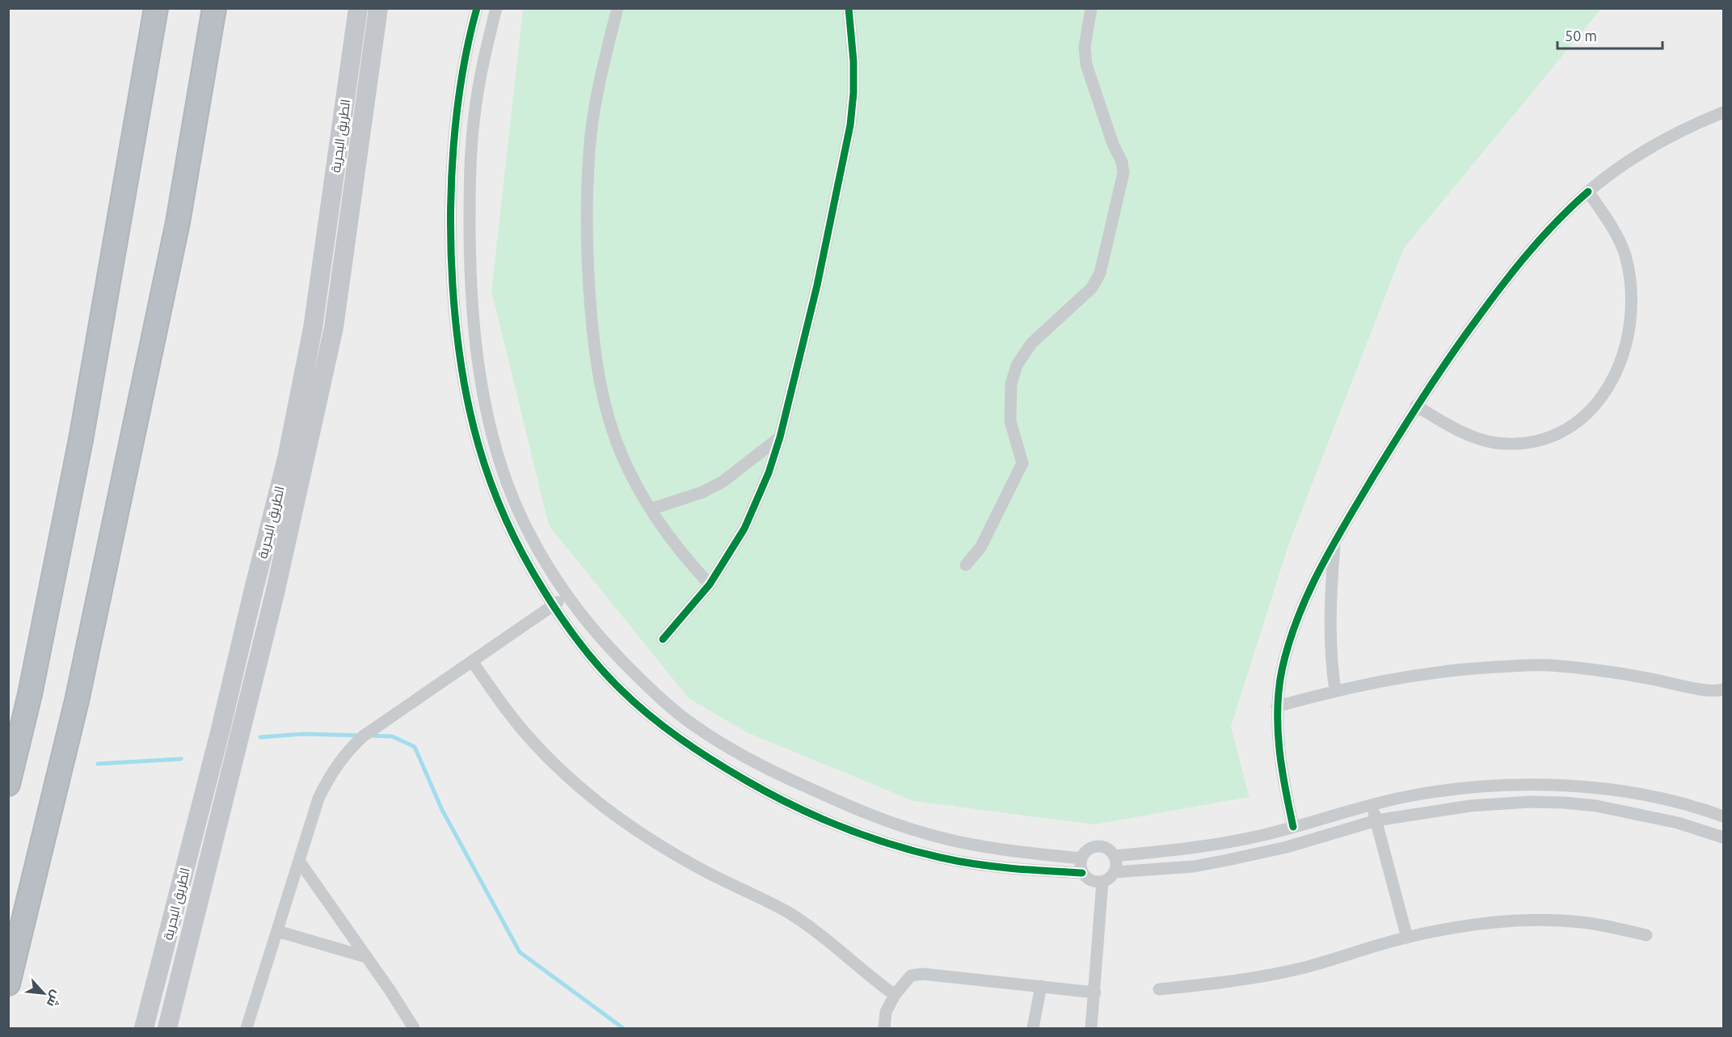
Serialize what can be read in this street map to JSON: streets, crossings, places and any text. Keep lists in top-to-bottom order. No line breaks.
{"streets":{"main road":["الطريق البحرية"]},"scale_bar":"50 m","north":"bottom right"}
